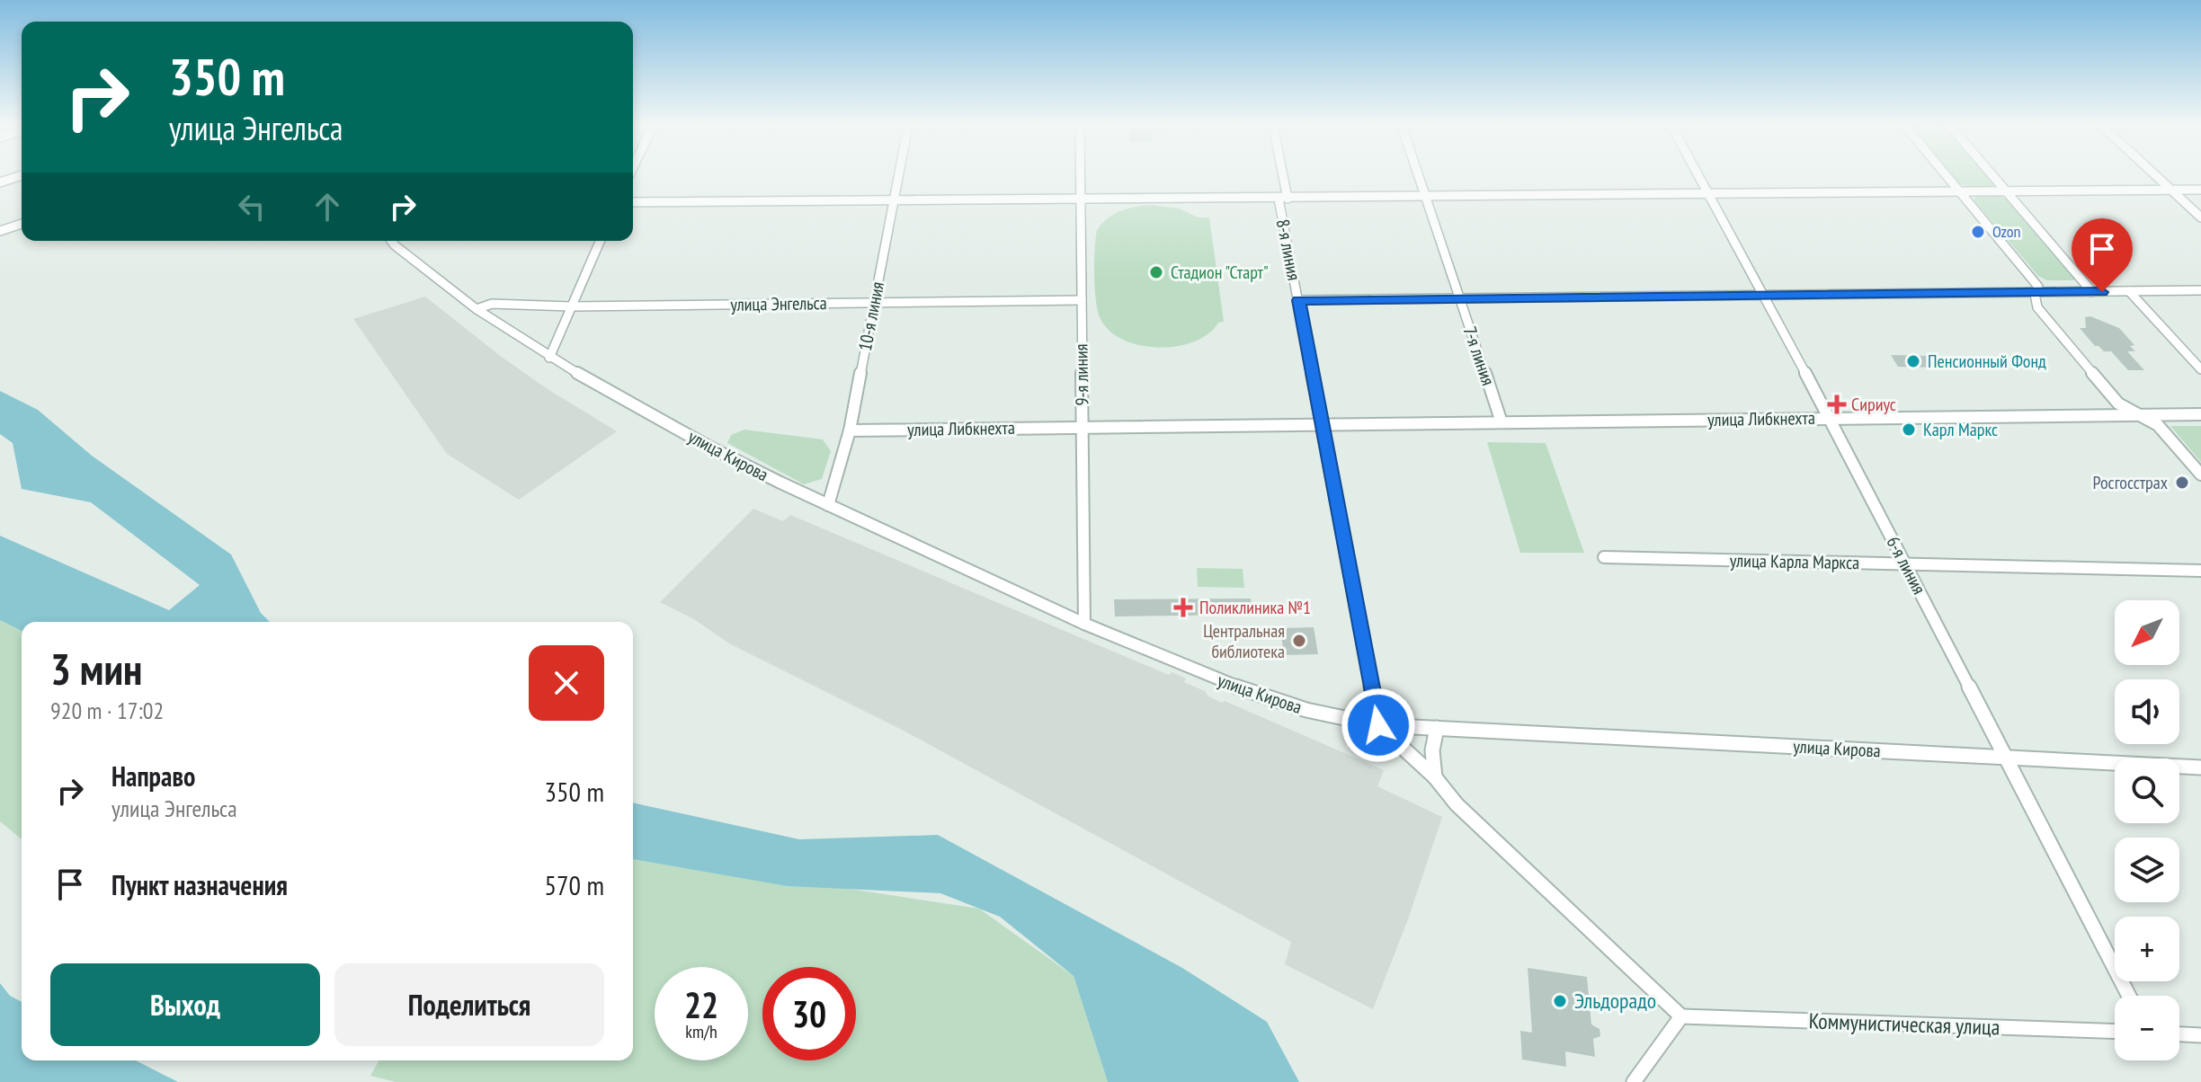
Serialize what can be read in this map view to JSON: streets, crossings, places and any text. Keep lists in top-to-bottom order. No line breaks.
{"streets":{"street":["8-я линия","улица Энгельса","10-я линия","7-я линия","9-я линия","улица Либкнехта","улица Кирова","улица Карла Маркса","6-я линия","Коммунистическая улица"]},"crossings":[["8-я линия","улица Либкнехта"],["8-я линия","улица Кирова"],["улица Энгельса","10-я линия"],["улица Энгельса","9-я линия"],["улица Энгельса","улица Кирова"],["10-я линия","улица Либкнехта"],["10-я линия","улица Кирова"],["7-я линия","улица Либкнехта"],["9-я линия","улица Либкнехта"],["9-я линия","улица Кирова"],["улица Либкнехта","6-я линия"],["улица Кирова","6-я линия"],["улица Карла Маркса","6-я линия"]],"places":{"other":["Ozon","Стадион \"Старт\"","Пенсионный Фонд","Карл Маркс","Росгосстрах","Центральная библиотека","Эльдорадо"],"health":["Сириус","Поликлиника №1"]},"north":"bottom left","page":{"turn":["350 m","улица Энгельса"],"map_buttons":["+","−"],"heading":["3 мин","920 m · 17:02"],"list":[{"name":"Направо","note":"улица Энгельса","value":"350 m"},{"name":"Пункт назначения","value":"570 m"}],"buttons":["Выход","Поделиться"],"speed":"22 km/h","limit":"30"}}
